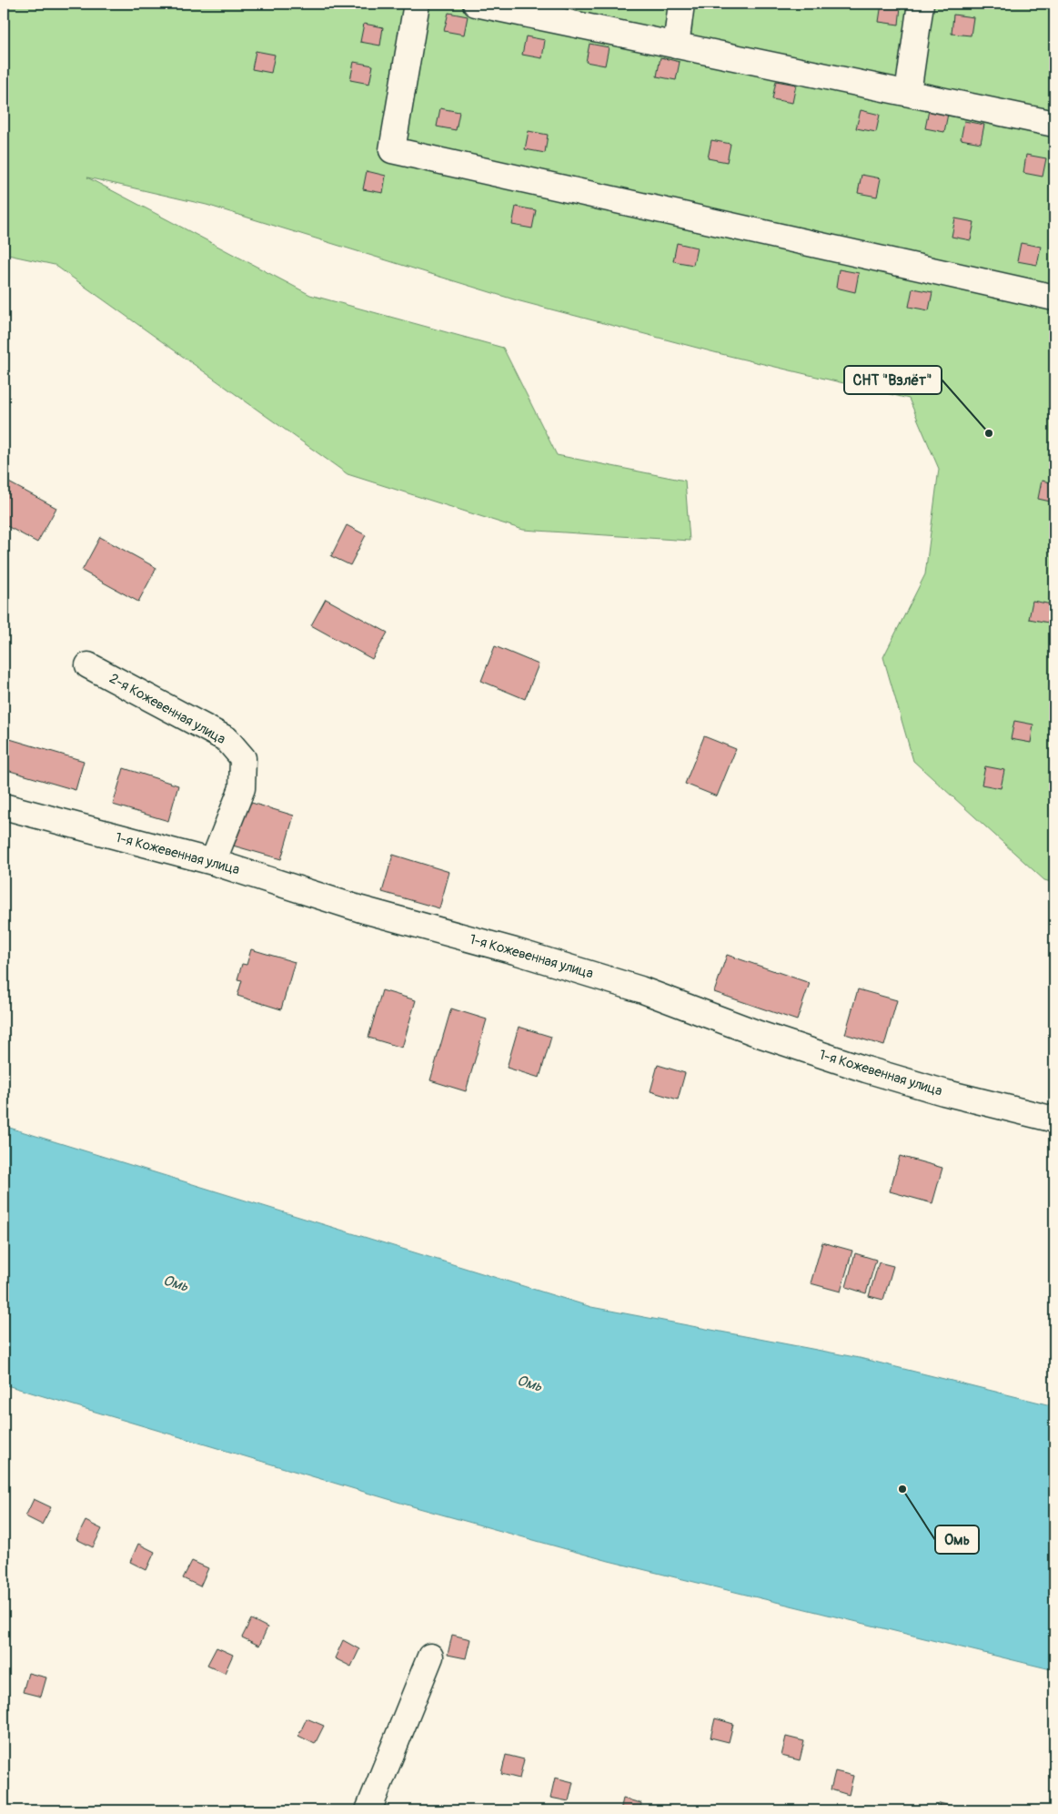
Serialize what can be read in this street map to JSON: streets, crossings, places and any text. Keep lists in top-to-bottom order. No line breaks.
{"streets":{"street":["2-я Кожевенная улица","1-я Кожевенная улица"]},"crossings":[["2-я Кожевенная улица","1-я Кожевенная улица"]],"water":["Омь"],"places":["СНТ \"Взлёт\"","Омь"]}
